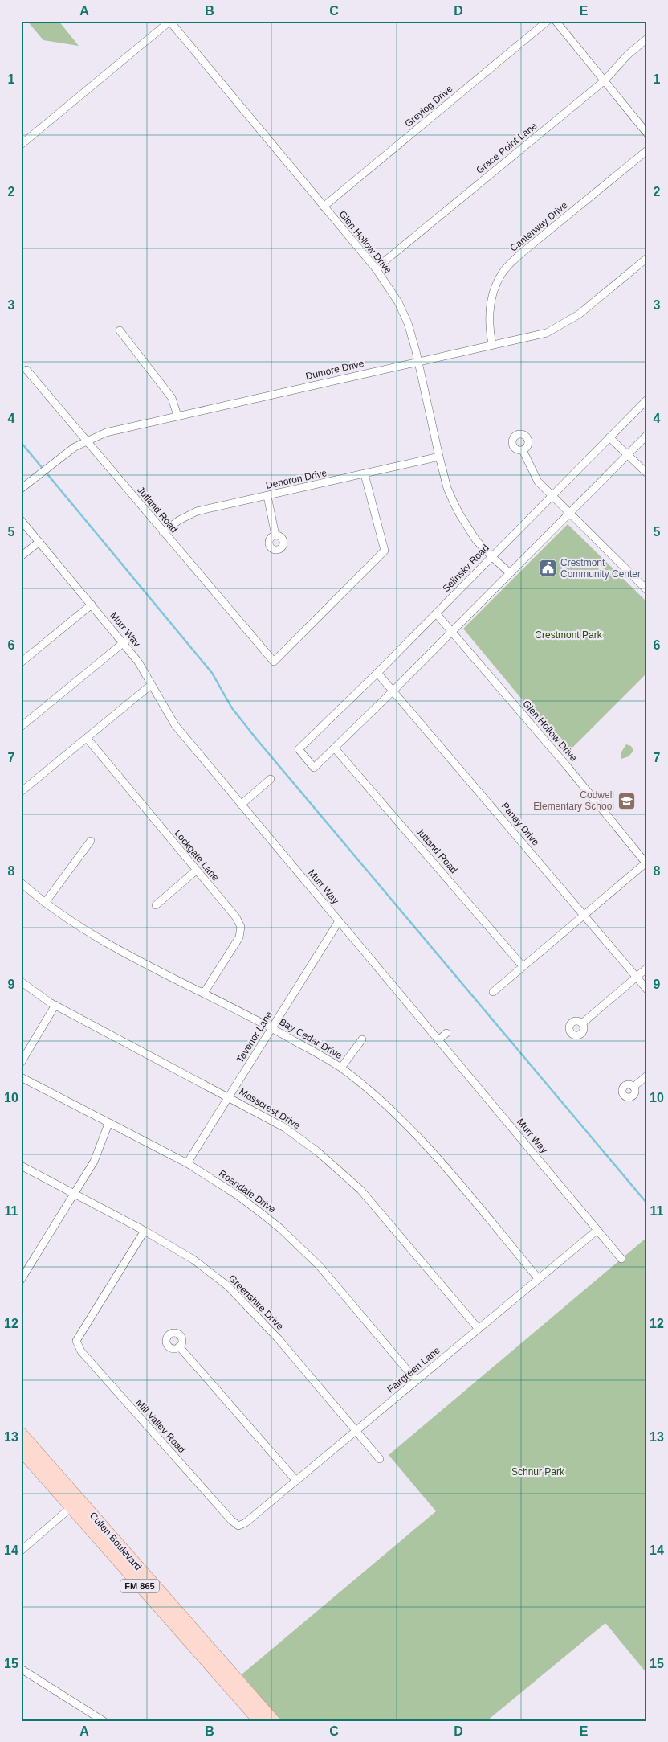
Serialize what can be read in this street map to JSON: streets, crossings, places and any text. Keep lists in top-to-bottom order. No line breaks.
{"streets":{"main road":["Cullen Boulevard","FM 865"],"street":["Greylog Drive","Grace Point Lane","Canterway Drive","Glen Hollow Drive","Dumore Drive","Denoron Drive","Jutland Road","Selinsky Road","Murr Way","Panay Drive","Lockgate Lane","Tavenor Lane","Bay Cedar Drive","Mosscrest Drive","Roandale Drive","Greenshire Drive","Fairgreen Lane","Mill Valley Road"]},"crossings":[["Greylog Drive","Glen Hollow Drive"],["Grace Point Lane","Glen Hollow Drive"],["Canterway Drive","Dumore Drive"],["Glen Hollow Drive","Dumore Drive"],["Glen Hollow Drive","Denoron Drive"],["Glen Hollow Drive","Selinsky Road"],["Dumore Drive","Jutland Road"],["Denoron Drive","Jutland Road"],["Jutland Road","Selinsky Road"],["Selinsky Road","Panay Drive"],["Murr Way","Tavenor Lane"],["Murr Way","Fairgreen Lane"],["Lockgate Lane","Bay Cedar Drive"],["Tavenor Lane","Bay Cedar Drive"],["Tavenor Lane","Mosscrest Drive"],["Tavenor Lane","Roandale Drive"],["Bay Cedar Drive","Fairgreen Lane"],["Mosscrest Drive","Fairgreen Lane"],["Roandale Drive","Fairgreen Lane"],["Greenshire Drive","Fairgreen Lane"],["Greenshire Drive","Mill Valley Road"],["Fairgreen Lane","Mill Valley Road"]],"parks":["Crestmont Park","Schnur Park"],"places":{"public building":["Crestmont Community Center"],"school or university":["Codwell Elementary School"]},"grid":{"columns":["A","B","C","D","E"],"rows":["1","2","3","4","5","6","7","8","9","10","11","12","13","14","15"]}}
